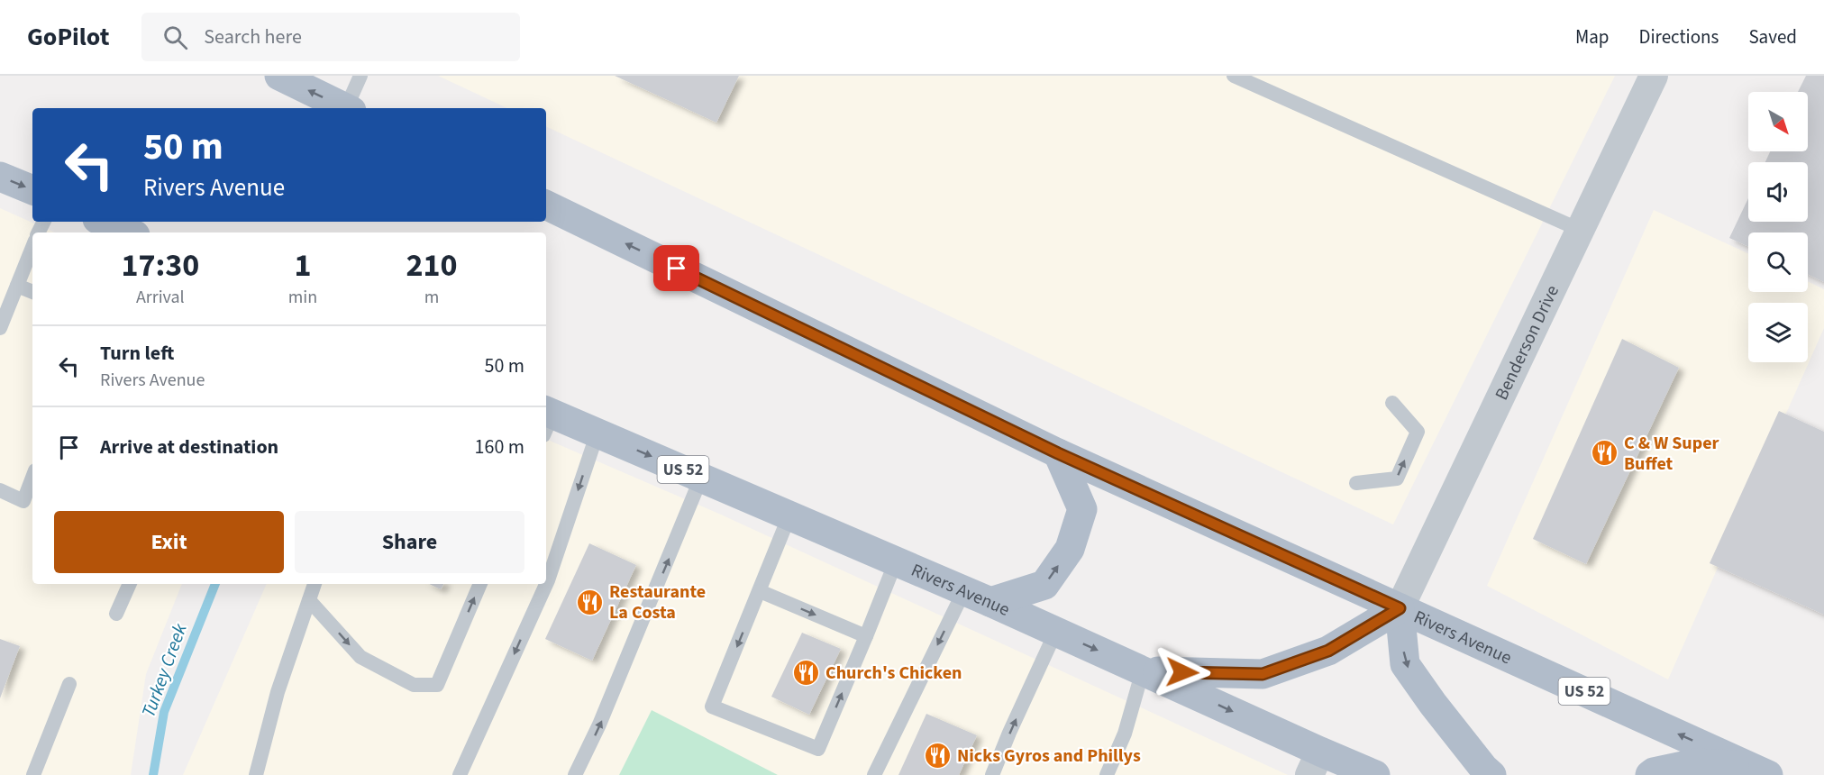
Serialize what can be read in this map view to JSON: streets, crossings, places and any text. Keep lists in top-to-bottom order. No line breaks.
{"streets":{"main road":["US 52","Rivers Avenue"],"street":["Benderson Drive"]},"crossings":[["Benderson Drive","Rivers Avenue"]],"water":["Turkey Creek"],"places":{"restaurant":["C & W Super Buffet","Restaurante La Costa","Church's Chicken","Nicks Gyros and Phillys"]},"north":"bottom right","page":{"header":"GoPilot","search":"Search here","nav":["Map","Directions","Saved"],"turn":["50 m","Rivers Avenue"],"eta":["17:30","Arrival","1","min","210","m"],"list":[{"name":"Turn left","note":"Rivers Avenue","value":"50 m"},{"name":"Arrive at destination","value":"160 m"}],"buttons":["Exit","Share"]}}
